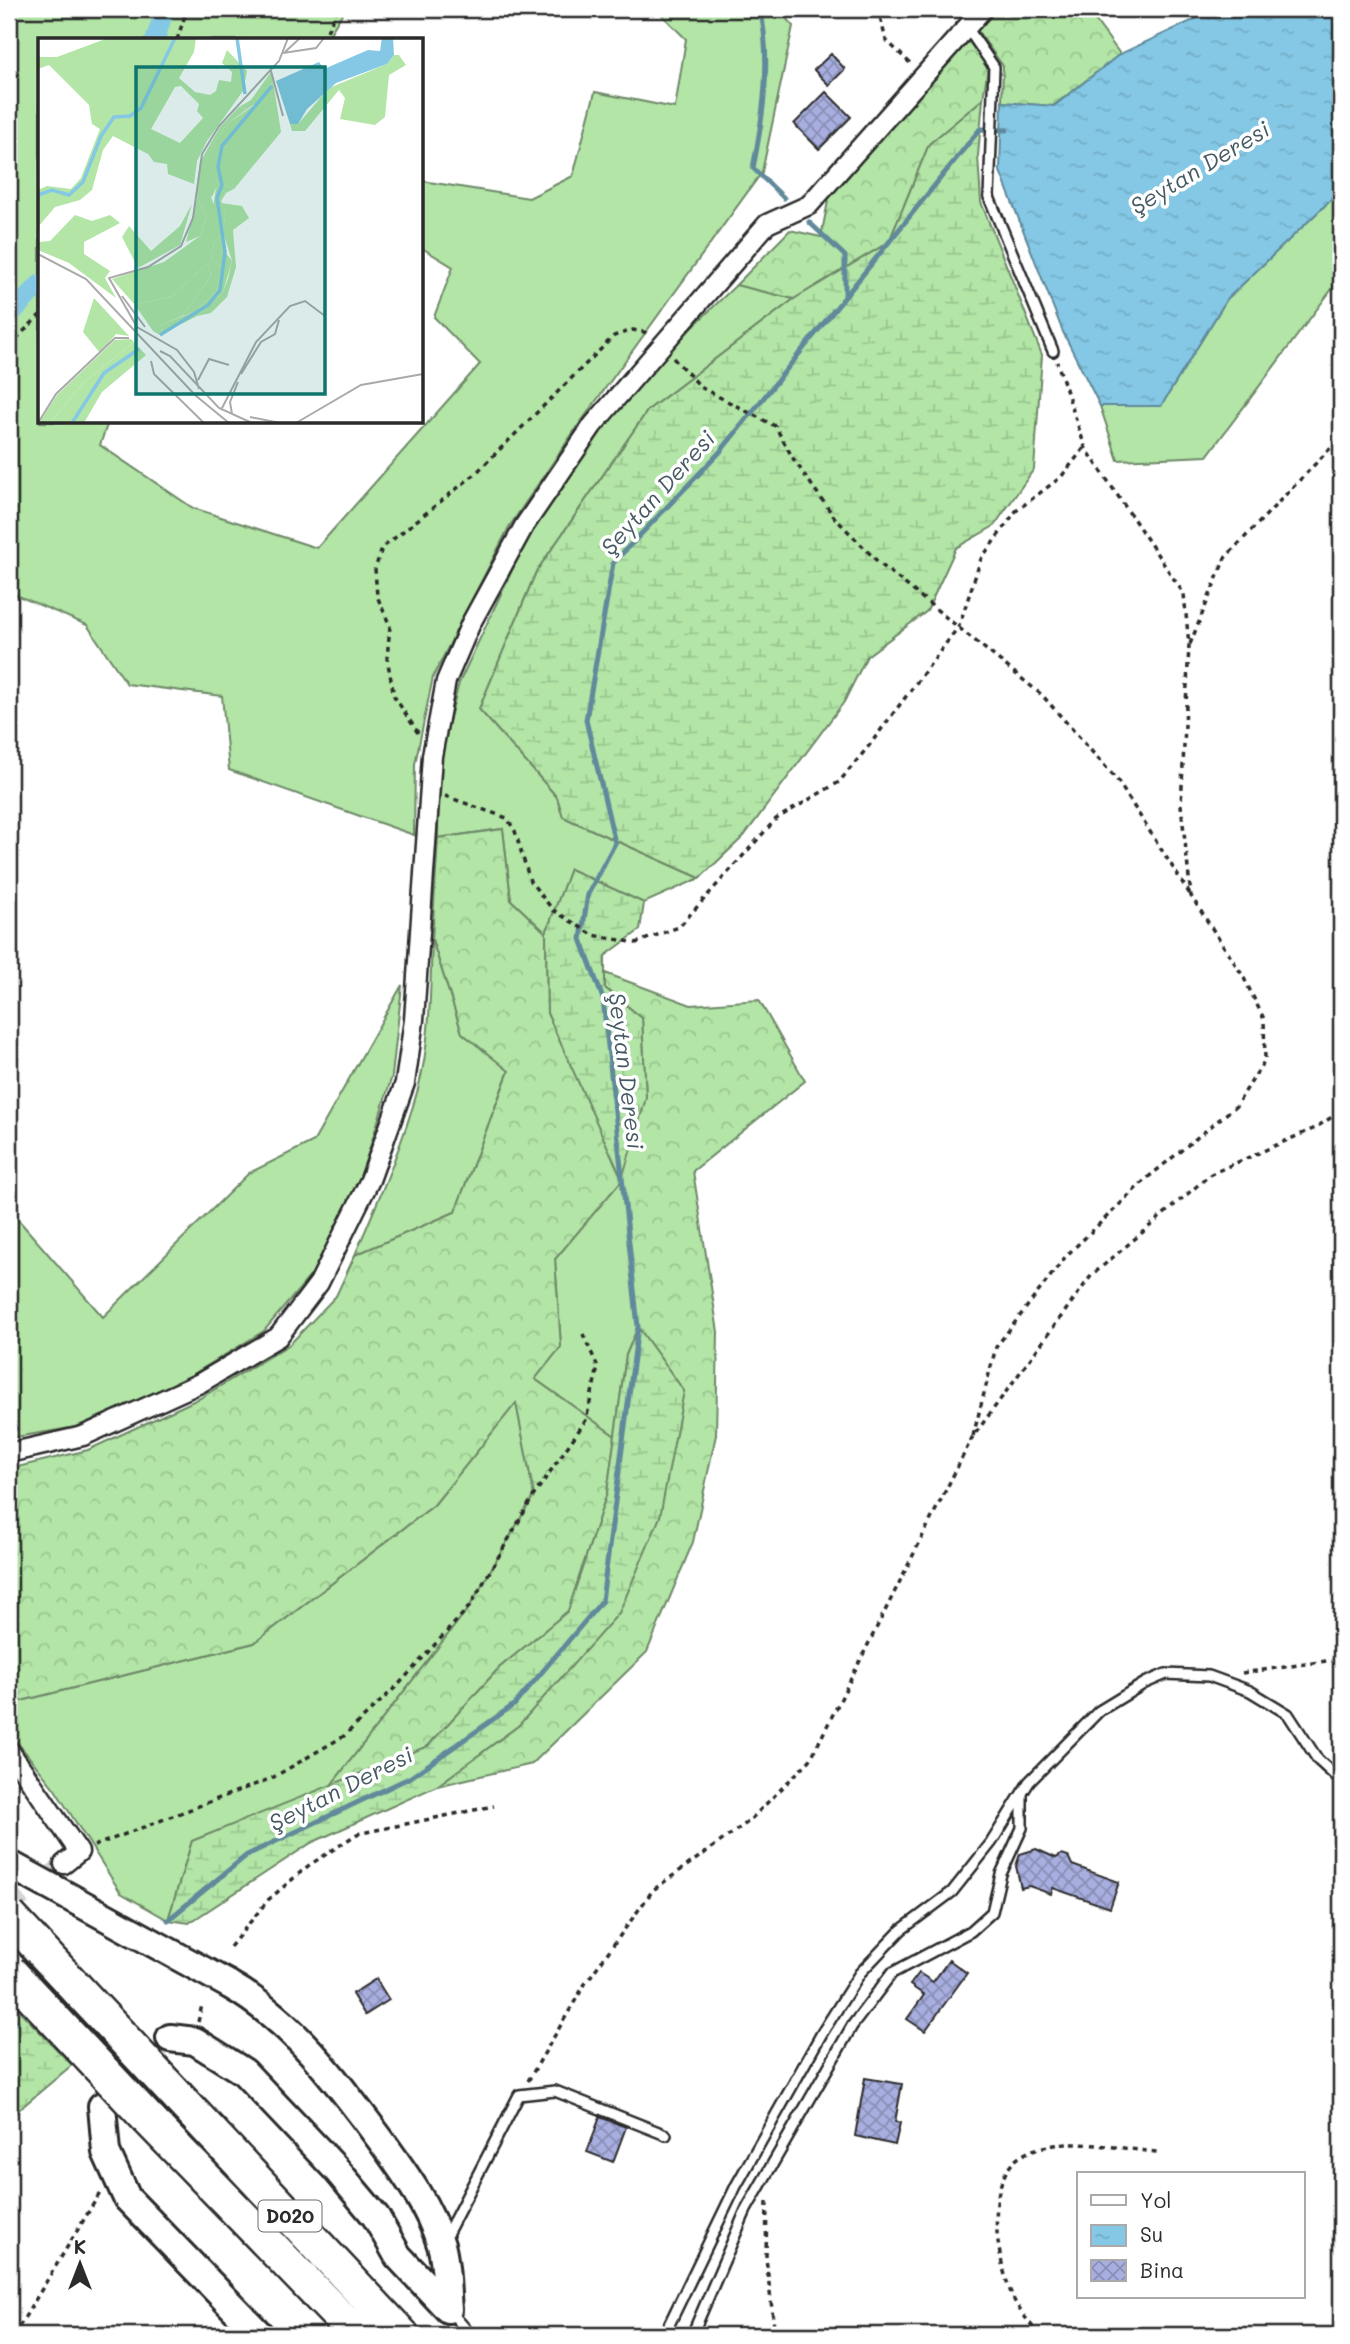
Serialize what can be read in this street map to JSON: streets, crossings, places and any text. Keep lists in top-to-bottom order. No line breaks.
{"streets":{"highway":["D020"]},"water":["Şeytan Deresi"],"legend":["Yol","Su","Bina"],"north":"top"}
